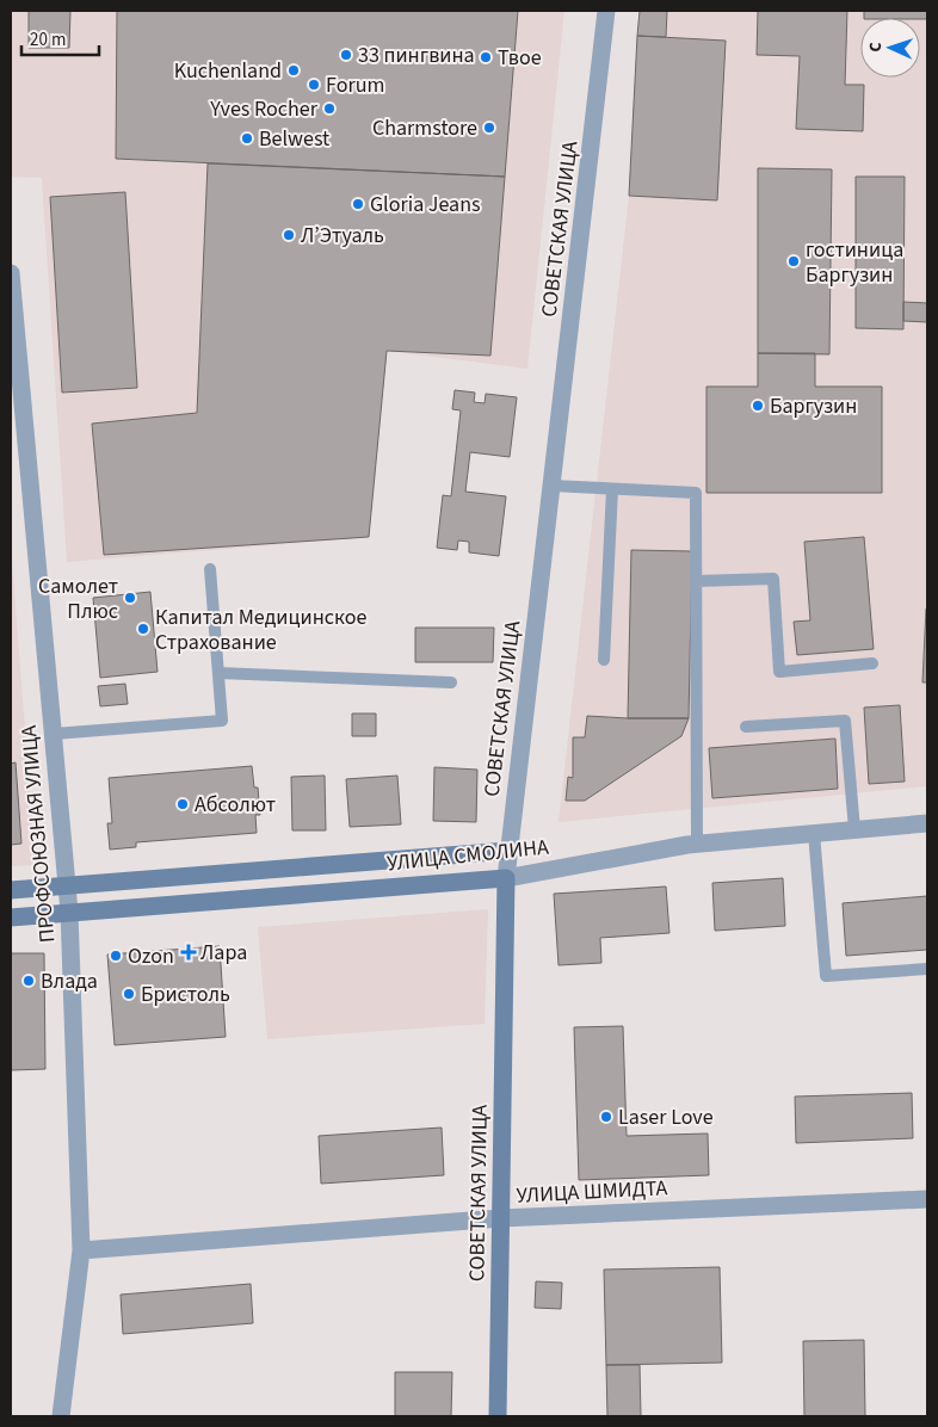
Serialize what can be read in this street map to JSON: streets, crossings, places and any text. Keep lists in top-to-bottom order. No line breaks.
{"streets":{"main road":["СОВЕТСКАЯ УЛИЦА","УЛИЦА СМОЛИНА"],"street":["ПРОФСОЮЗНАЯ УЛИЦА","УЛИЦА ШМИДТА"]},"crossings":[["СОВЕТСКАЯ УЛИЦА","УЛИЦА СМОЛИНА"],["СОВЕТСКАЯ УЛИЦА","УЛИЦА ШМИДТА"],["ПРОФСОЮЗНАЯ УЛИЦА","УЛИЦА СМОЛИНА"],["ПРОФСОЮЗНАЯ УЛИЦА","УЛИЦА ШМИДТА"]],"places":{"other":["33 пингвина","Твое","Kuchenland","Forum","Yves Rocher","Charmstore","Belwest","Gloria Jeans","Л’Этуаль","гостиница Баргузин","Баргузин","Самолет Плюс","Капитал Медицинское Страхование","Абсолют","Ozon","Влада","Бристоль","Laser Love"],"health":["Лара"]},"scale_bar":"20 m","north":"left"}
